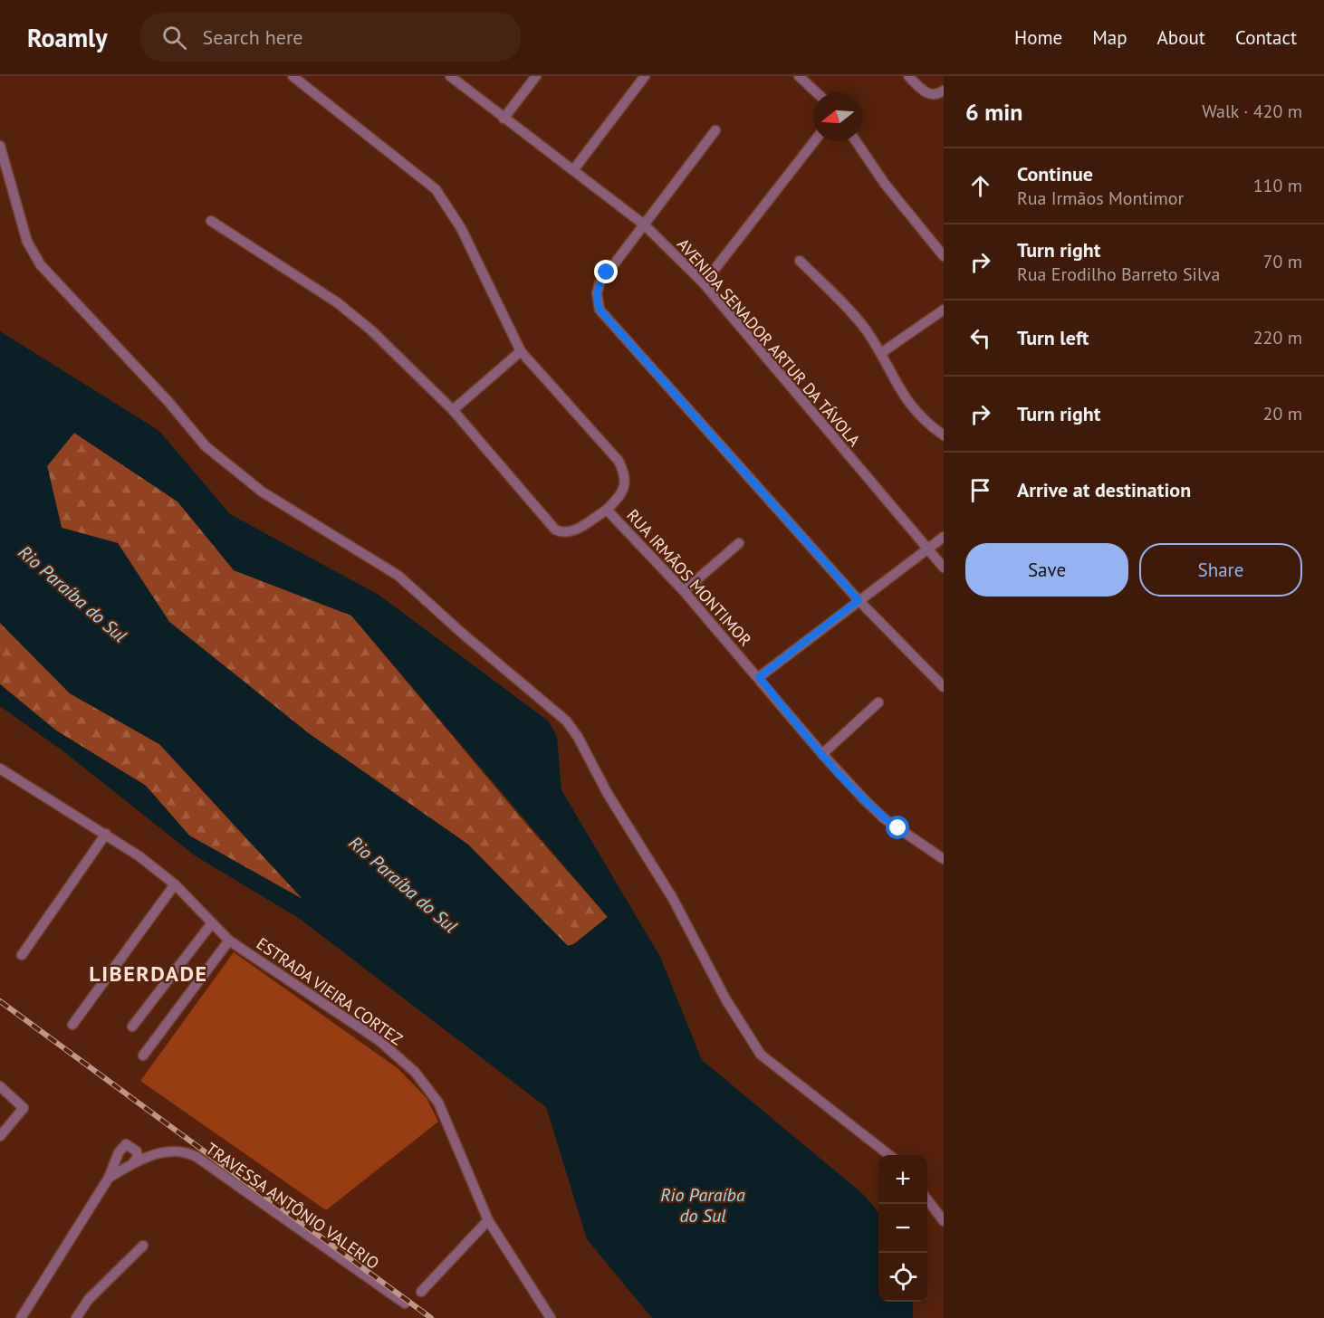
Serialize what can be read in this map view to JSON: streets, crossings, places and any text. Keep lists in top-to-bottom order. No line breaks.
{"streets":{"street":["AVENIDA SENADOR ARTUR DA TÁVOLA","RUA IRMÃOS MONTIMOR","ESTRADA VIEIRA CORTEZ","TRAVESSA ANTÔNIO VALERIO"]},"districts":["LIBERDADE"],"water":["Rio Paraíba do Sul"],"north":"left","page":{"header":"Roamly","search":"Search here","nav":["Home","Map","About","Contact"],"heading":["6 min","Walk · 420 m"],"list":[["Continue","Rua Irmãos Montimor","110 m"],["Turn right","Rua Erodilho Barreto Silva","70 m"],["Turn left","220 m"],["Turn right","20 m"],"Arrive at destination"],"buttons":["Save","Share"],"map_buttons":["+","−"]}}
